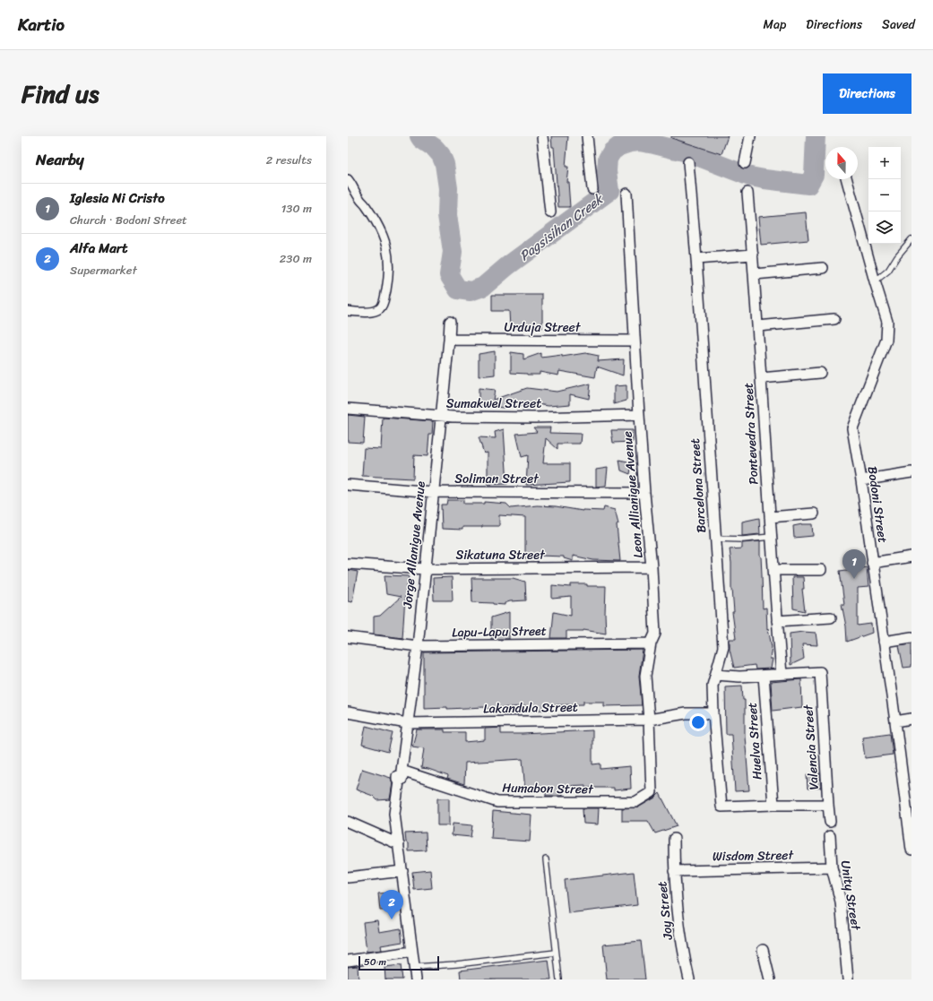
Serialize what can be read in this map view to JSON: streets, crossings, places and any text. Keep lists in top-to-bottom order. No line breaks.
{"streets":{"street":["Urduja Street","Sumakwel Street","Pontevedra Street","Soliman Street","Barcelona Street","Leon Allianigue Avenue","Bodoni Street","Jorge Allanigue Avenue","Sikatuna Street","Lapu-Lapu Street","Lakandula Street","Huelva Street","Valencia Street","Humabon Street","Wisdom Street","Unity Street","Joy Street"]},"crossings":[["Urduja Street","Leon Allianigue Avenue"],["Urduja Street","Jorge Allanigue Avenue"],["Sumakwel Street","Leon Allianigue Avenue"],["Sumakwel Street","Jorge Allanigue Avenue"],["Pontevedra Street","Valencia Street"],["Soliman Street","Leon Allianigue Avenue"],["Soliman Street","Jorge Allanigue Avenue"],["Barcelona Street","Lakandula Street"],["Barcelona Street","Huelva Street"],["Leon Allianigue Avenue","Sikatuna Street"],["Leon Allianigue Avenue","Lapu-Lapu Street"],["Leon Allianigue Avenue","Lakandula Street"],["Leon Allianigue Avenue","Humabon Street"],["Jorge Allanigue Avenue","Sikatuna Street"],["Jorge Allanigue Avenue","Lapu-Lapu Street"],["Jorge Allanigue Avenue","Lakandula Street"],["Jorge Allanigue Avenue","Humabon Street"],["Wisdom Street","Unity Street"],["Wisdom Street","Joy Street"]],"water":["Pagsisihan Creek"],"scale_bar":"50 m","north":"top","page":{"header":"Kartio","nav":["Map","Directions","Saved"],"title":"Find us","buttons":"Directions","heading":["Nearby","2 results"],"map_buttons":["+","−"],"list":[{"mark":"1","name":"Iglesia Ni Cristo","note":"Church · Bodoni Street","value":"130 m"},{"mark":"2","name":"Alfa Mart","note":"Supermarket","value":"230 m"}],"pins":["1","2"],"scale":"50 m"}}
